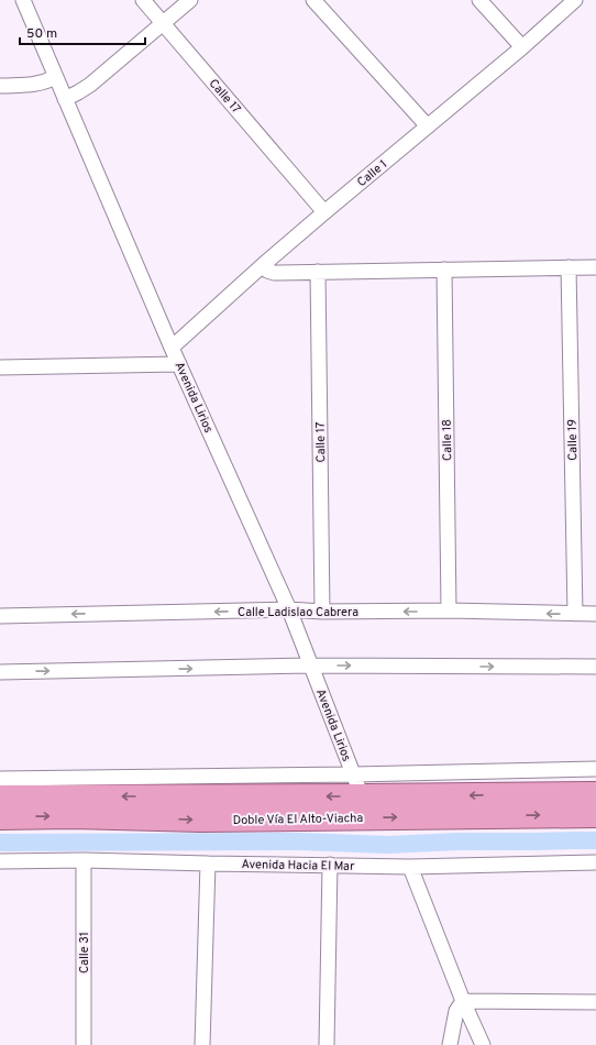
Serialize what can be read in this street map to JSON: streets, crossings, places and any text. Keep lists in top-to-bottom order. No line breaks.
{"streets":{"highway":["Doble Vía El Alto-Viacha"],"street":["Calle 17","Calle 1","Avenida Lirios","Calle 18","Calle 19","Calle Ladislao Cabrera","Avenida Hacia El Mar","Calle 31"]},"crossings":[["Calle 17","Calle 1"],["Calle 17","Calle Ladislao Cabrera"],["Calle 1","Avenida Lirios"],["Avenida Lirios","Calle Ladislao Cabrera"],["Avenida Lirios","Doble Vía El Alto-Viacha"],["Calle 18","Calle Ladislao Cabrera"],["Calle 19","Calle Ladislao Cabrera"],["Avenida Hacia El Mar","Calle 31"]],"scale_bar":"50 m"}
